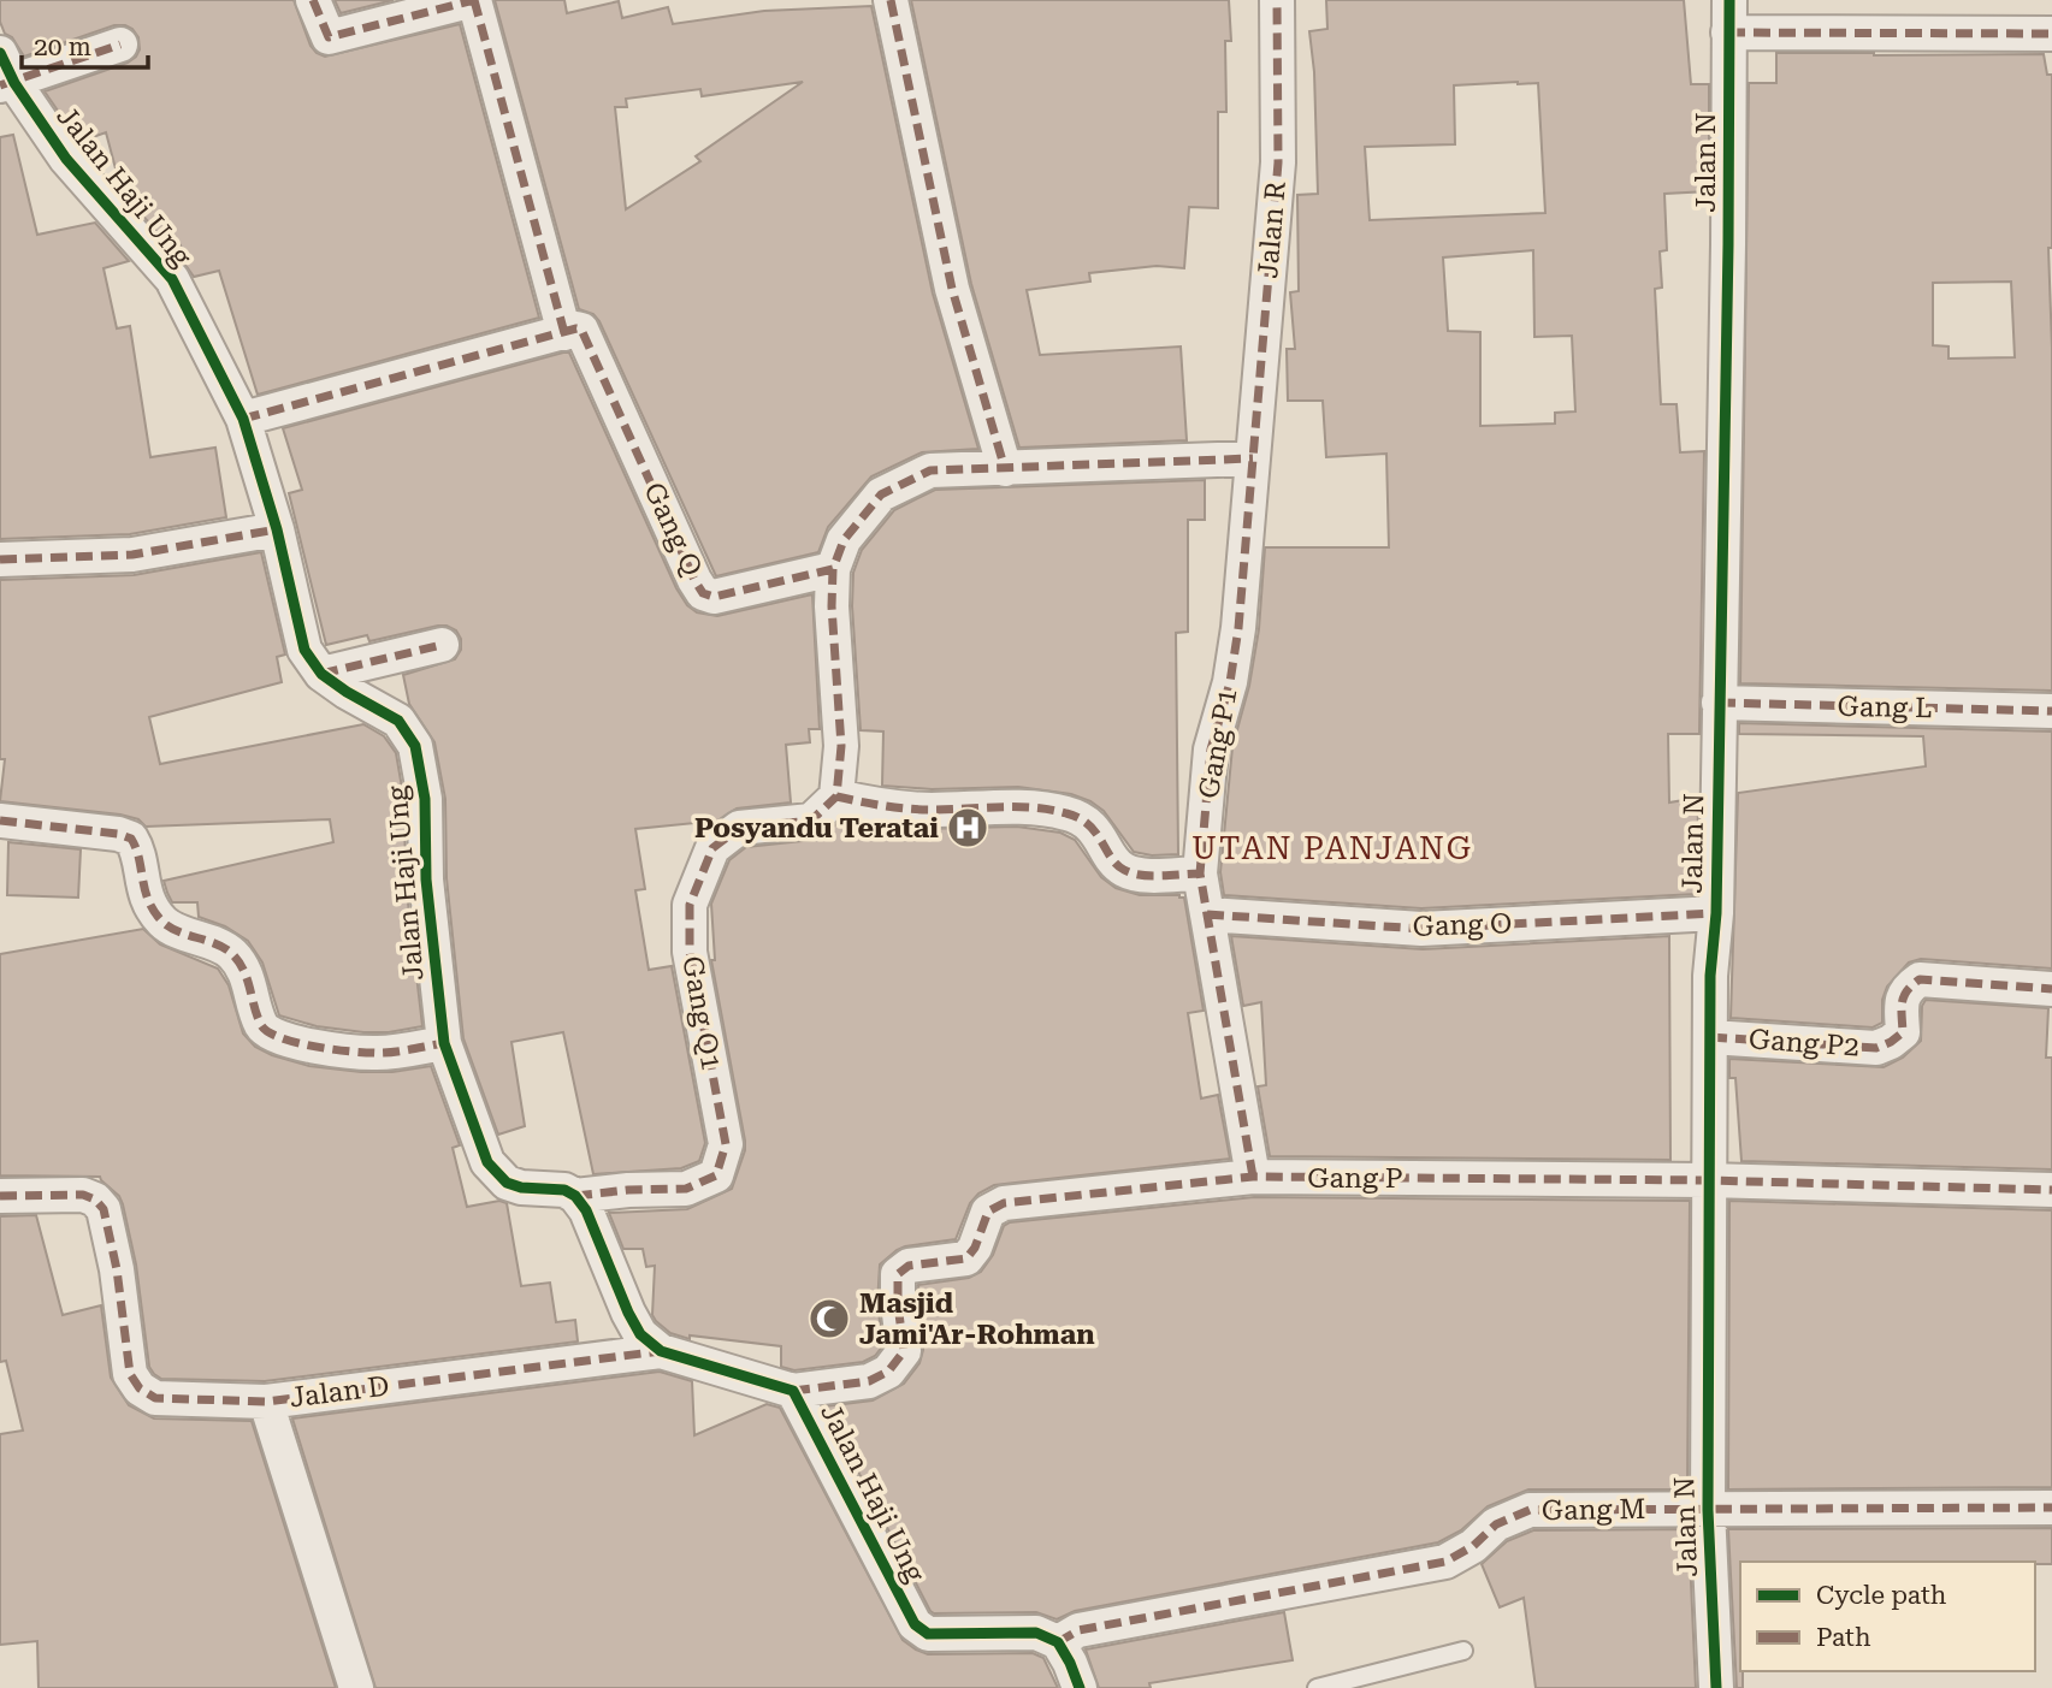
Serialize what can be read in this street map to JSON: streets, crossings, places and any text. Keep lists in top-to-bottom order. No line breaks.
{"streets":{"street":["Jalan N","Jalan Haji Ung","Jalan R","Gang Q","Gang L","Gang P1","Gang O","Gang Q1","Gang P2","Gang P","Jalan D","Gang M"]},"crossings":[["Jalan N","Gang L"],["Jalan N","Gang O"],["Jalan N","Gang P2"],["Jalan N","Gang P"],["Jalan N","Gang M"],["Jalan Haji Ung","Gang Q1"],["Jalan Haji Ung","Gang P"],["Jalan Haji Ung","Jalan D"],["Jalan Haji Ung","Gang M"],["Jalan R","Gang P1"],["Gang P1","Gang O"],["Gang P1","Gang P"]],"districts":["UTAN PANJANG"],"places":{"hospital":["Posyandu Teratai"],"mosque":["Masjid Jami'Ar-Rohman"]},"legend":["Cycle path","Path"],"scale_bar":"20 m"}
